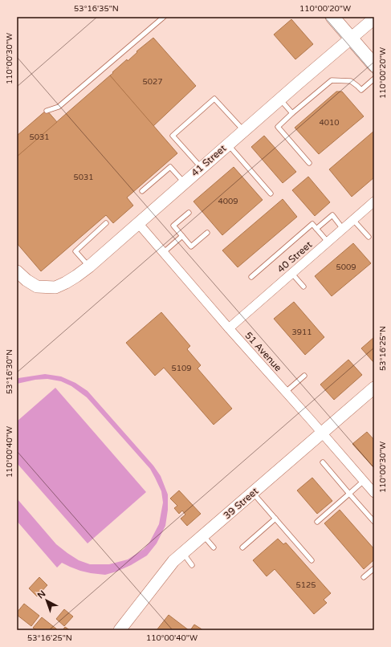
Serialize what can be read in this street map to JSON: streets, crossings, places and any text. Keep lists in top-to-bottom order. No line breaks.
{"streets":{"street":["41 Street","40 Street","51 Avenue","39 Street"]},"crossings":[["41 Street","51 Avenue"],["40 Street","51 Avenue"],["51 Avenue","39 Street"]],"house_numbers":["5027","4010","5031","5031","4009","5009","3911","5109","5125"],"north":"top left","coordinates":["53°16'35\"N","110°00'20\"W","110°00'30\"W","53°16'25\"N","53°16'30\"N","110°00'40\"W"]}
